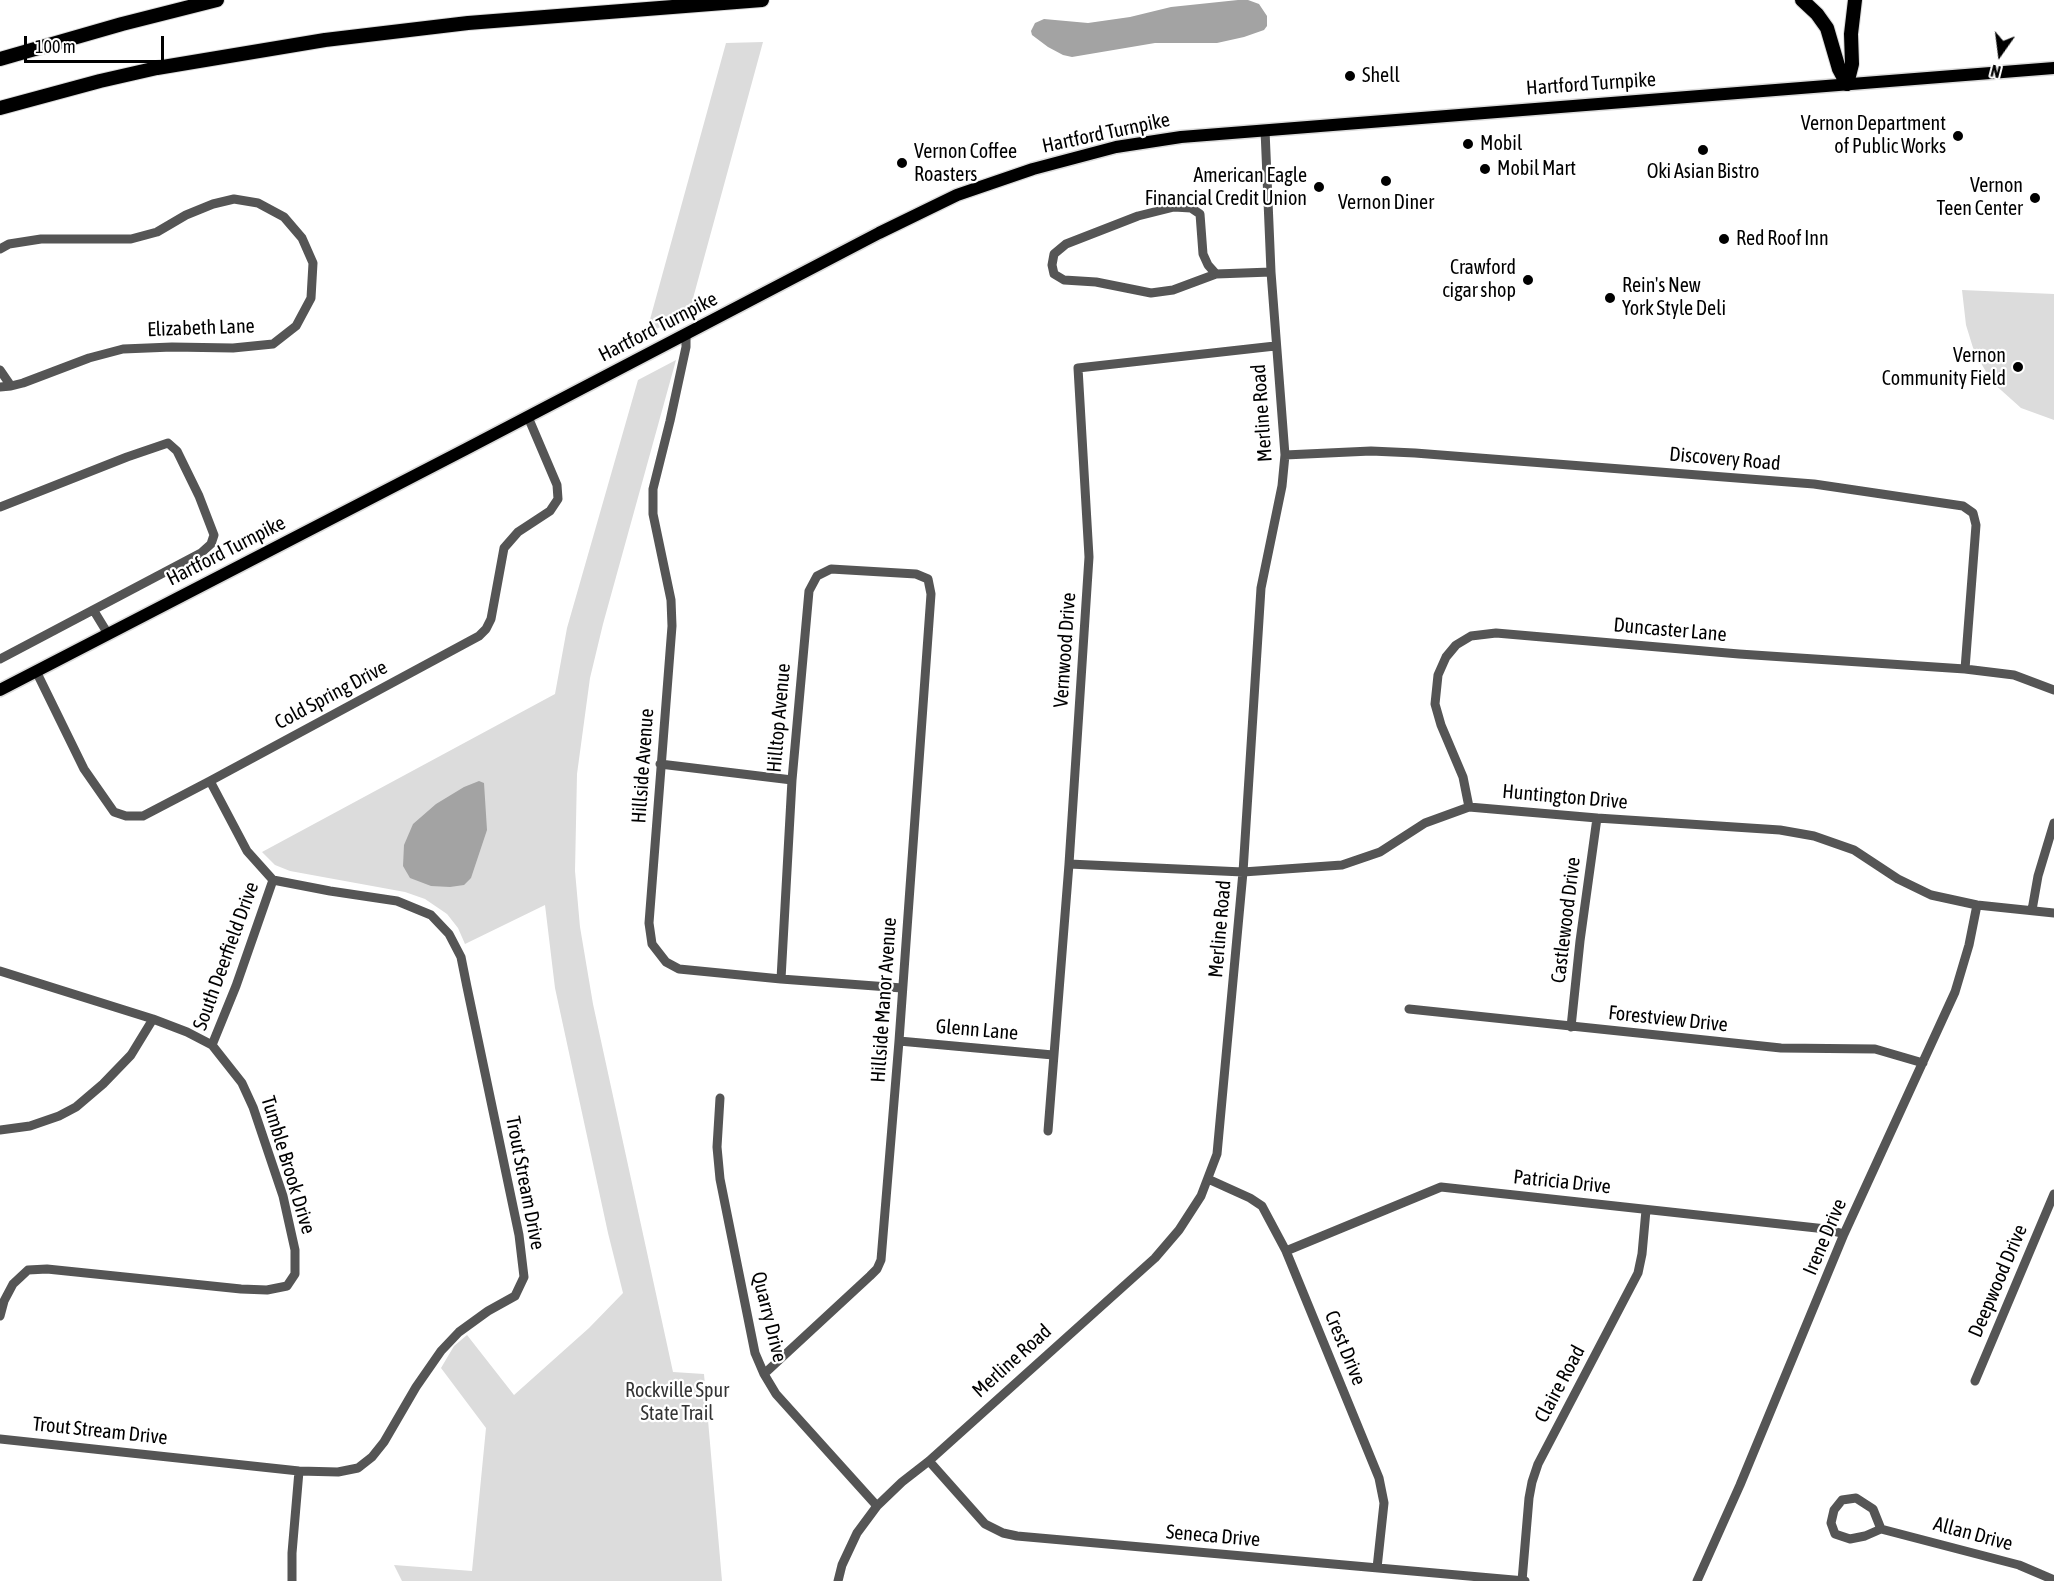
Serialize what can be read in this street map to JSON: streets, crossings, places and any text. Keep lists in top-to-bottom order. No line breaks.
{"streets":{"main road":["Hartford Turnpike"],"street":["Elizabeth Lane","Merline Road","Discovery Road","Duncaster Lane","Vernwood Drive","Cold Spring Drive","Hilltop Avenue","Hillside Avenue","Huntington Drive","Castlewood Drive","South Deerfield Drive","Hillside Manor Avenue","Forestview Drive","Glenn Lane","Tumble Brook Drive","Patricia Drive","Trout Stream Drive","Irene Drive","Deepwood Drive","Quarry Drive","Crest Drive","Claire Road","Allan Drive","Seneca Drive"]},"crossings":[["Hartford Turnpike","Merline Road"],["Hartford Turnpike","Cold Spring Drive"],["Hartford Turnpike","Hillside Avenue"],["Merline Road","Discovery Road"],["Merline Road","Vernwood Drive"],["Merline Road","Huntington Drive"],["Merline Road","Quarry Drive"],["Merline Road","Crest Drive"],["Merline Road","Seneca Drive"],["Discovery Road","Duncaster Lane"],["Duncaster Lane","Huntington Drive"],["Vernwood Drive","Huntington Drive"],["Vernwood Drive","Glenn Lane"],["Hilltop Avenue","Hillside Avenue"],["Hilltop Avenue","Hillside Manor Avenue"],["Hillside Avenue","Hillside Manor Avenue"],["Huntington Drive","Castlewood Drive"],["Huntington Drive","Irene Drive"],["Castlewood Drive","Forestview Drive"],["South Deerfield Drive","Tumble Brook Drive"],["South Deerfield Drive","Trout Stream Drive"],["Hillside Manor Avenue","Glenn Lane"],["Hillside Manor Avenue","Quarry Drive"],["Forestview Drive","Irene Drive"],["Patricia Drive","Irene Drive"],["Patricia Drive","Crest Drive"],["Patricia Drive","Claire Road"],["Crest Drive","Seneca Drive"],["Claire Road","Seneca Drive"]],"parks":["Rockville Spur State Trail"],"places":["Shell","Vernon Department of Public Works","Mobil","Oki Asian Bistro","Vernon Coffee Roasters","Mobil Mart","Vernon Diner","American Eagle Financial Credit Union","Vernon Teen Center","Red Roof Inn","Crawford cigar shop","Rein's New York Style Deli","Vernon Community Field"],"scale_bar":"100 m","north":"bottom"}
